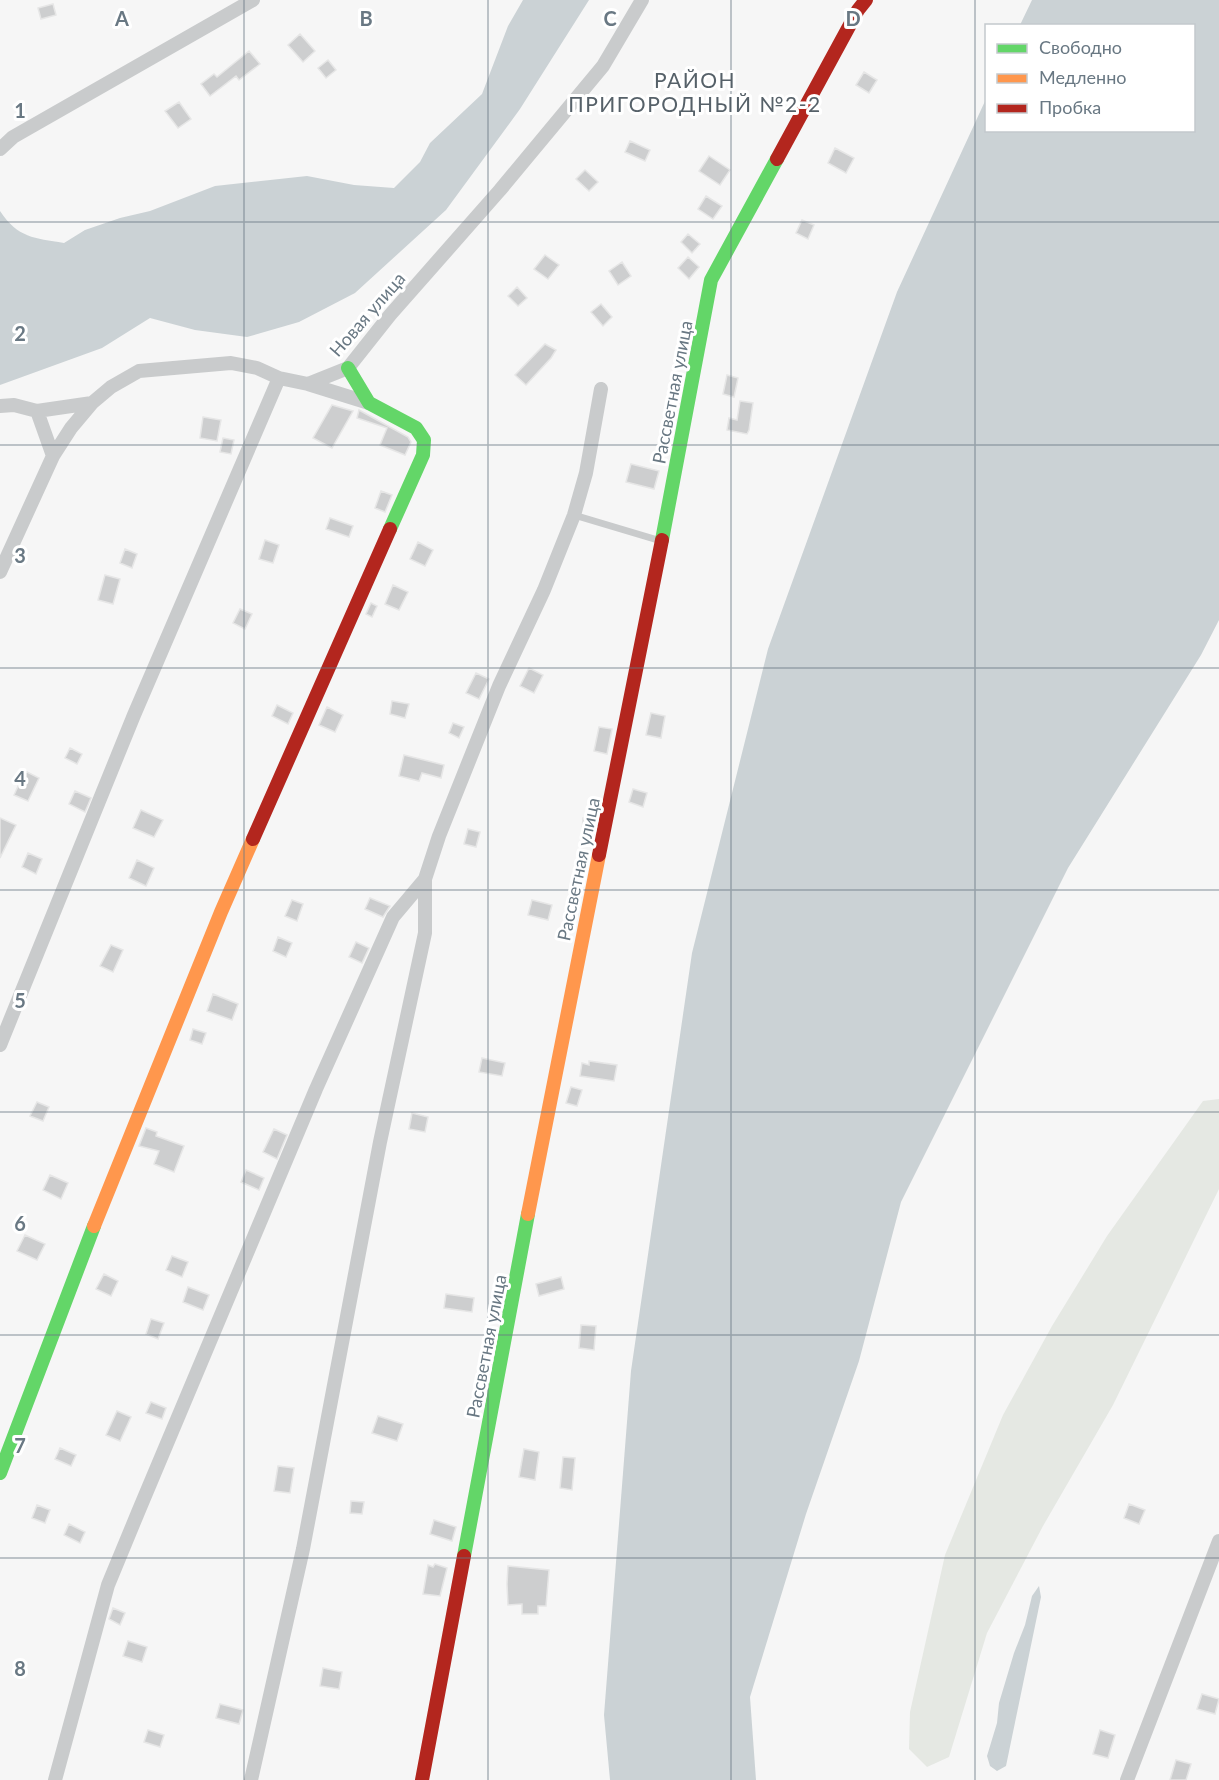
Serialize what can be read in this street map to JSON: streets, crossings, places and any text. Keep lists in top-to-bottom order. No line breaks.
{"streets":{"street":["Новая улица","Рассветная улица"]},"districts":["РАЙОН ПРИГОРОДНЫЙ №2-2"],"legend":["Свободно","Медленно","Пробка"],"grid":{"columns":["A","B","C","D"],"rows":["1","2","3","4","5","6","7","8"]}}
